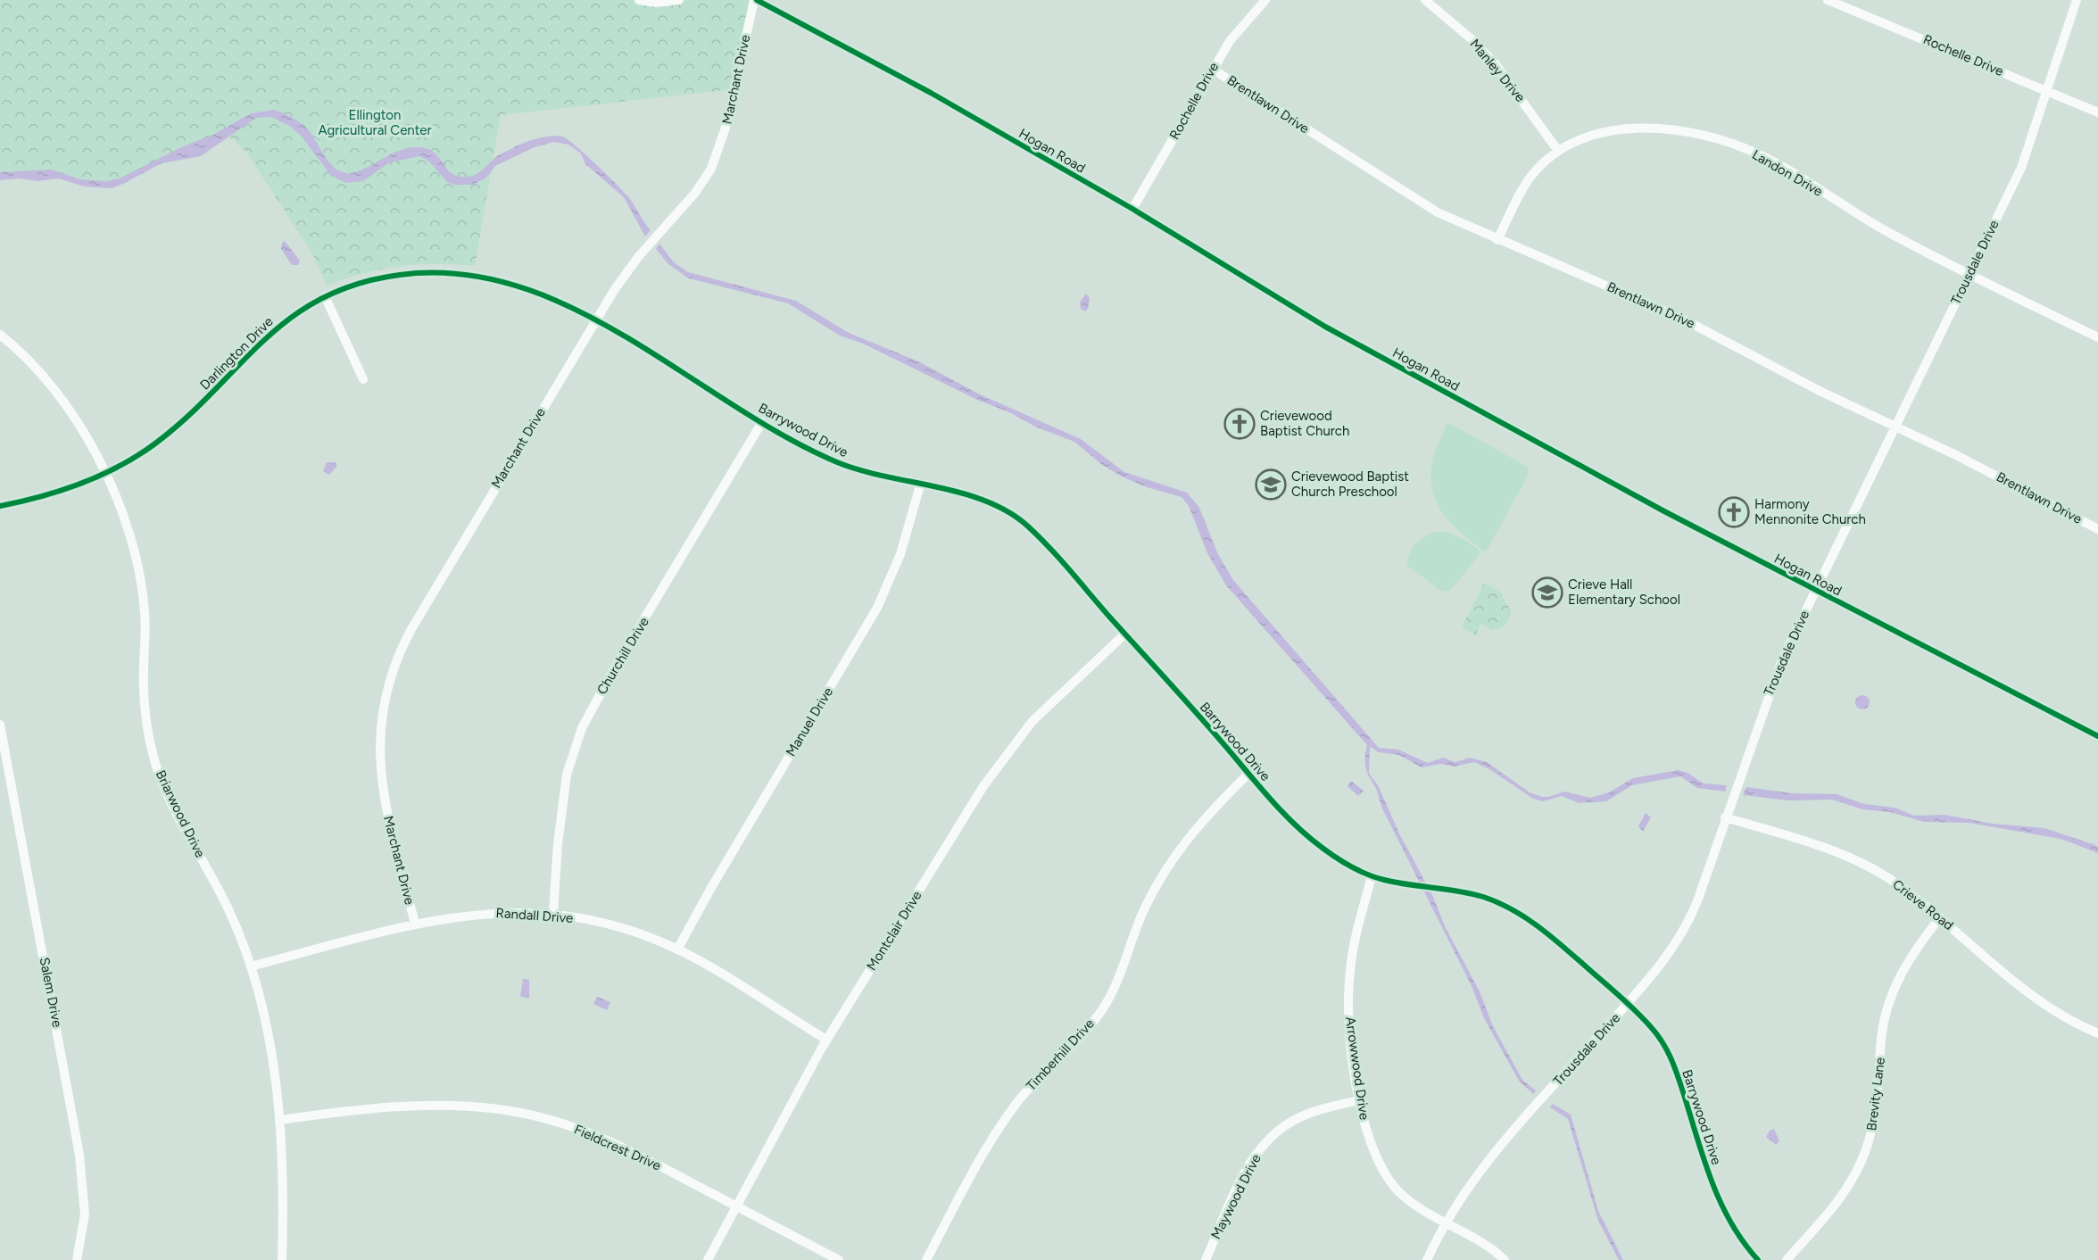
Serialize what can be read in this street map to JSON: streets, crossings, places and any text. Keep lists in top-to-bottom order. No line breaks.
{"streets":{"street":["Rochelle Drive","Manley Drive","Marchant Drive","Brentlawn Drive","Hogan Road","Landon Drive","Trousdale Drive","Darlington Drive","Barrywood Drive","Churchill Drive","Manuel Drive","Briarwood Drive","Crieve Road","Randall Drive","Montclair Drive","Salem Drive","Timberhill Drive","Arrowwood Drive","Brevity Lane","Fieldcrest Drive","Maywood Drive"]},"crossings":[["Rochelle Drive","Brentlawn Drive"],["Rochelle Drive","Hogan Road"],["Rochelle Drive","Trousdale Drive"],["Manley Drive","Landon Drive"],["Marchant Drive","Hogan Road"],["Marchant Drive","Darlington Drive"],["Marchant Drive","Barrywood Drive"],["Marchant Drive","Randall Drive"],["Brentlawn Drive","Landon Drive"],["Brentlawn Drive","Trousdale Drive"],["Hogan Road","Trousdale Drive"],["Landon Drive","Trousdale Drive"],["Trousdale Drive","Barrywood Drive"],["Trousdale Drive","Crieve Road"],["Trousdale Drive","Arrowwood Drive"],["Darlington Drive","Barrywood Drive"],["Darlington Drive","Briarwood Drive"],["Barrywood Drive","Churchill Drive"],["Barrywood Drive","Manuel Drive"],["Barrywood Drive","Montclair Drive"],["Barrywood Drive","Timberhill Drive"],["Barrywood Drive","Arrowwood Drive"],["Churchill Drive","Randall Drive"],["Manuel Drive","Randall Drive"],["Briarwood Drive","Randall Drive"],["Briarwood Drive","Fieldcrest Drive"],["Crieve Road","Brevity Lane"],["Randall Drive","Montclair Drive"],["Montclair Drive","Fieldcrest Drive"],["Arrowwood Drive","Maywood Drive"]],"parks":["Ellington Agricultural Center"],"places":{"church":["Crievewood Baptist Church","Harmony Mennonite Church"],"school or university":["Crievewood Baptist Church Preschool","Crieve Hall Elementary School"]}}
